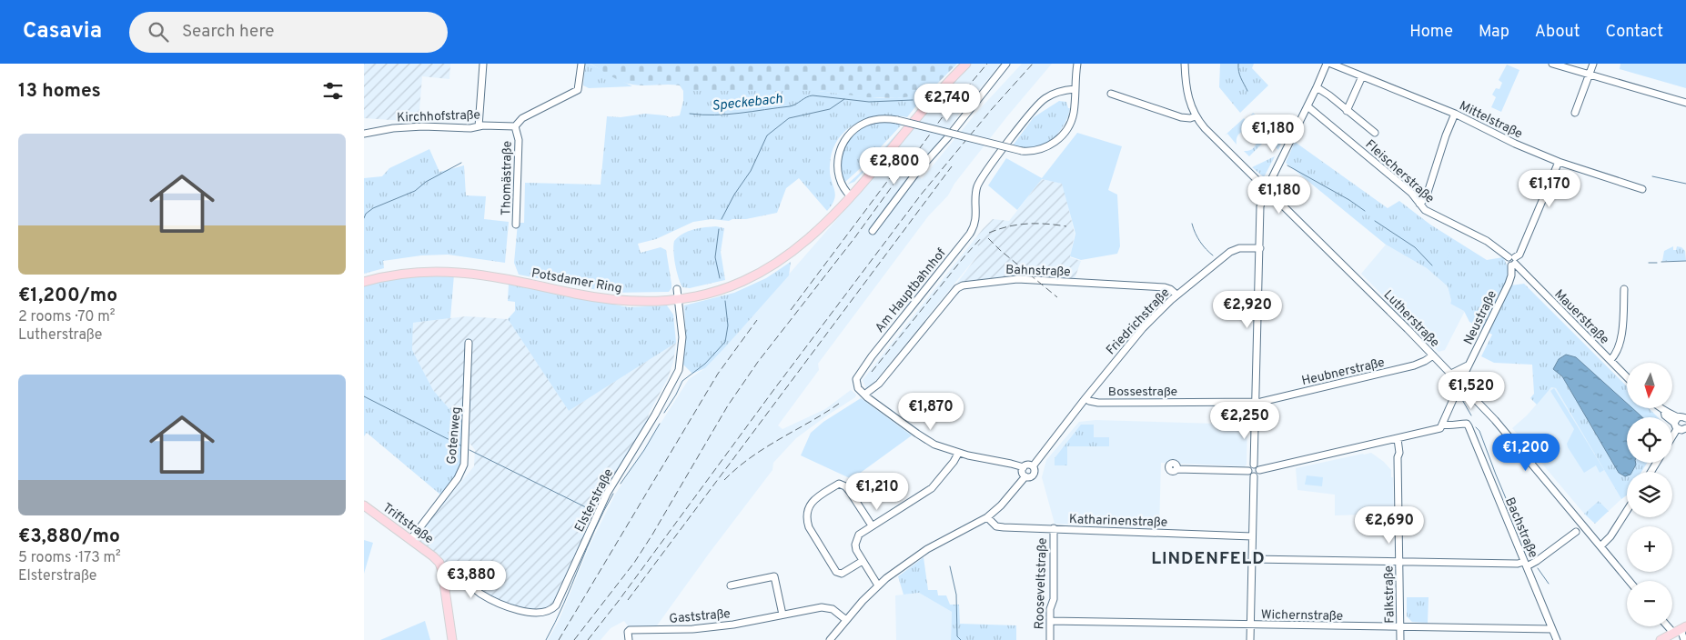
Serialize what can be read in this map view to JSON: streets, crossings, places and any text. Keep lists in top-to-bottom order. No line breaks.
{"streets":{"main road":["Potsdamer Ring","Triftstraße"],"street":["Kirchhofstraße","Mittelstraße","Fleischerstraße","Thomästraße","Bahnstraße","Am Hauptbahnhof","Mauerstraße","Neustraße","Lutherstraße","Friedrichstraße","Heubnerstraße","Bossestraße","Gotenweg","Elsterstraße","Katharinenstraße","Bachstraße","Rooseveltstraße","Falkstraße","Wichernstraße","Gaststraße"]},"crossings":[["Kirchhofstraße","Thomästraße"],["Mittelstraße","Neustraße"],["Fleischerstraße","Mauerstraße"],["Fleischerstraße","Neustraße"],["Bahnstraße","Am Hauptbahnhof"],["Bahnstraße","Friedrichstraße"],["Potsdamer Ring","Elsterstraße"],["Mauerstraße","Neustraße"],["Neustraße","Lutherstraße"],["Neustraße","Bachstraße"],["Lutherstraße","Heubnerstraße"],["Friedrichstraße","Bossestraße"],["Friedrichstraße","Katharinenstraße"],["Friedrichstraße","Gaststraße"],["Heubnerstraße","Bossestraße"],["Gotenweg","Triftstraße"],["Elsterstraße","Triftstraße"],["Katharinenstraße","Rooseveltstraße"],["Bachstraße","Wichernstraße"],["Rooseveltstraße","Wichernstraße"],["Falkstraße","Wichernstraße"]],"districts":["LINDENFELD"],"water":["Speckebach"],"north":"bottom","page":{"header":"Casavia","search":"Search here","nav":["Home","Map","About","Contact"],"heading":"13 homes","price":["€2,740","€1,180","€2,800","€1,170","€1,180","€2,920","€1,520","€1,870","€2,250","€1,200","€1,210","€2,690","€3,880"],"list":[{"name":"€1,200/mo","note":"2 rooms · 70 m² · Lutherstraße"},{"name":"€3,880/mo","note":"5 rooms · 173 m² · Elsterstraße"}],"map_buttons":["+","−"]}}
